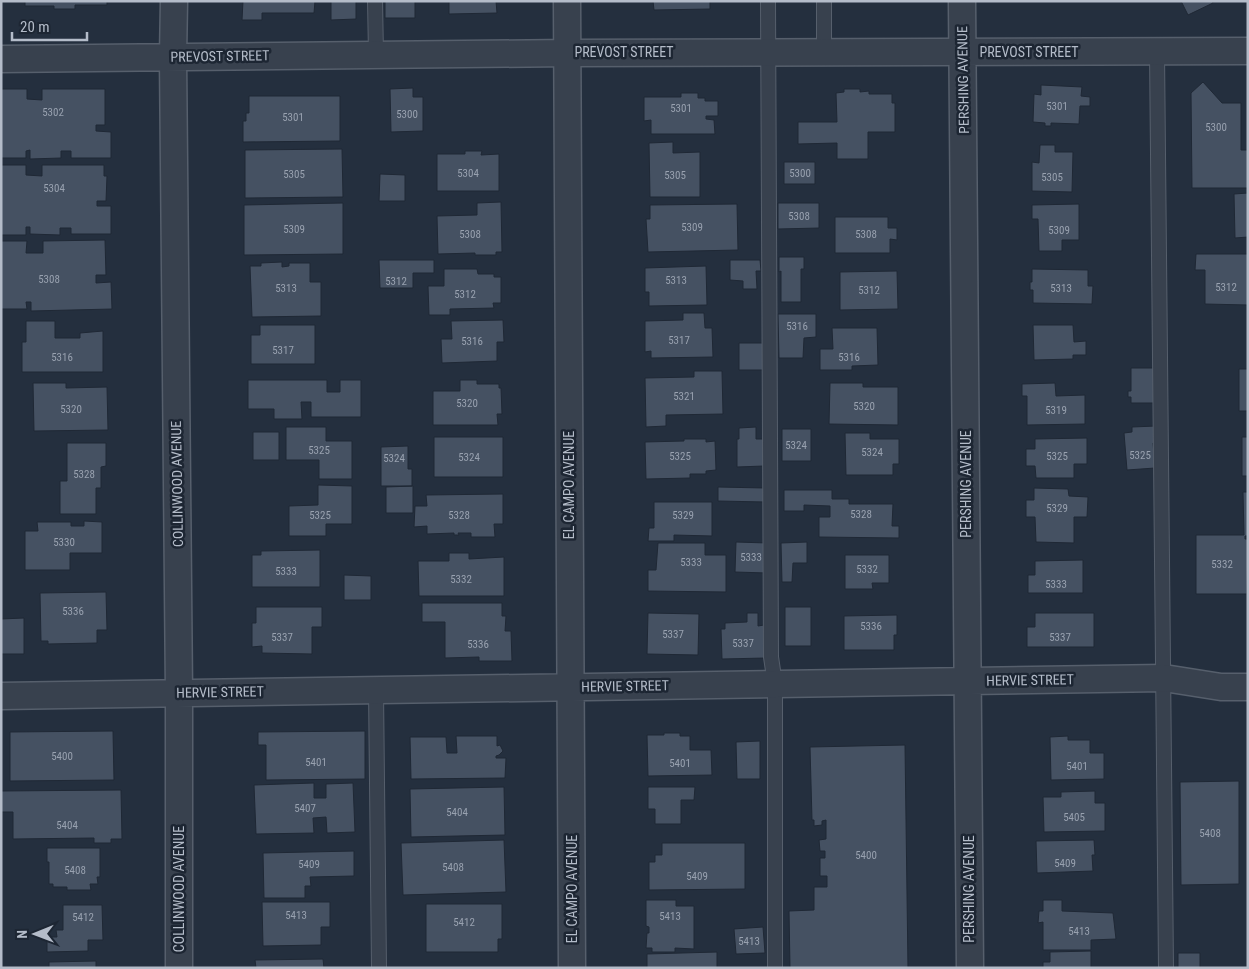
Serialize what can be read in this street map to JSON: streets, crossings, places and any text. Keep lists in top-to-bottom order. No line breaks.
{"streets":{"street":["PREVOST STREET","PERSHING AVENUE","COLLINWOOD AVENUE","EL CAMPO AVENUE","HERVIE STREET"]},"crossings":[["PREVOST STREET","PERSHING AVENUE"],["PREVOST STREET","COLLINWOOD AVENUE"],["PREVOST STREET","EL CAMPO AVENUE"],["PERSHING AVENUE","HERVIE STREET"],["COLLINWOOD AVENUE","HERVIE STREET"],["EL CAMPO AVENUE","HERVIE STREET"]],"house_numbers":["5301","5301","5302","5300","5301","5300","5304","5300","5305","5305","5305","5304","5308","5309","5309","5309","5308","5308","5308","5313","5312","5312","5313","5313","5312","5312","5316","5317","5316","5317","5316","5316","5321","5320","5320","5320","5319","5324","5325","5324","5325","5325","5325","5324","5324","5328","5329","5328","5325","5328","5329","5330","5333","5333","5332","5332","5333","5332","5333","5336","5336","5337","5337","5337","5337","5336","5400","5401","5401","5401","5407","5404","5405","5404","5408","5400","5409","5409","5408","5408","5409","5413","5413","5412","5412","5413","5413"],"scale_bar":"20 m","north":"left"}
